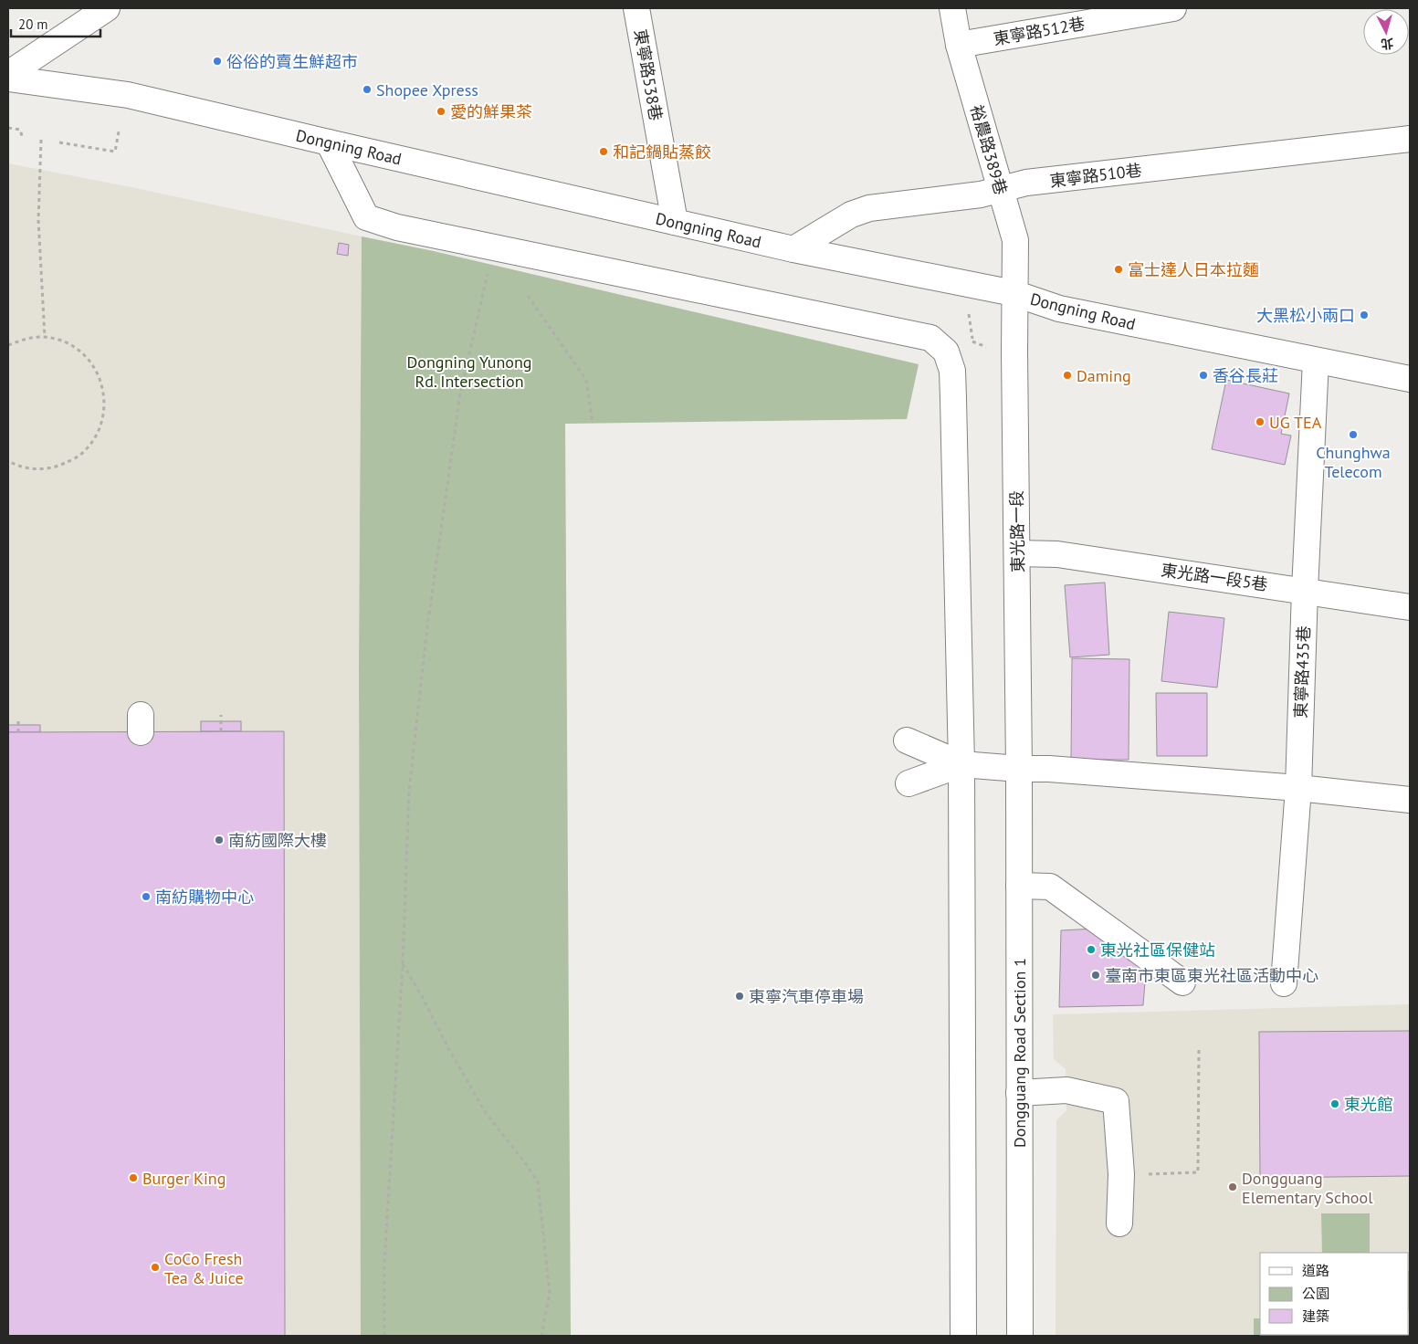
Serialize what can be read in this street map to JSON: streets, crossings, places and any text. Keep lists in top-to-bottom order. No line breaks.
{"streets":{"street":["東寧路512巷","東寧路538巷","Dongning Road","裕農路389巷","東寧路510巷","東光路一段","東光路一段5巷","東寧路435巷","Dongguang Road Section 1"]},"crossings":[["東寧路512巷","裕農路389巷"],["東寧路538巷","Dongning Road"],["Dongning Road","裕農路389巷"],["Dongning Road","東寧路510巷"],["Dongning Road","東光路一段"],["Dongning Road","東寧路435巷"],["裕農路389巷","東寧路510巷"],["裕農路389巷","東光路一段"],["東光路一段","東光路一段5巷"],["東光路一段","Dongguang Road Section 1"],["東光路一段5巷","東寧路435巷"]],"parks":["Dongning Yunong Rd. Intersection"],"places":["俗俗的賣生鮮超市","Shopee Xpress","愛的鮮果茶","和記鍋貼蒸餃","富士達人日本拉麵","大黑松小兩口","Daming","香谷長莊","UG TEA","Chunghwa Telecom","南紡國際大樓","南紡購物中心","東光社區保健站","臺南市東區東光社區活動中心","東寧汽車停車場","東光館","Burger King","Dongguang Elementary School","CoCo Fresh Tea & Juice"],"legend":["道路","公園","建築"],"scale_bar":"20 m","north":"bottom"}
